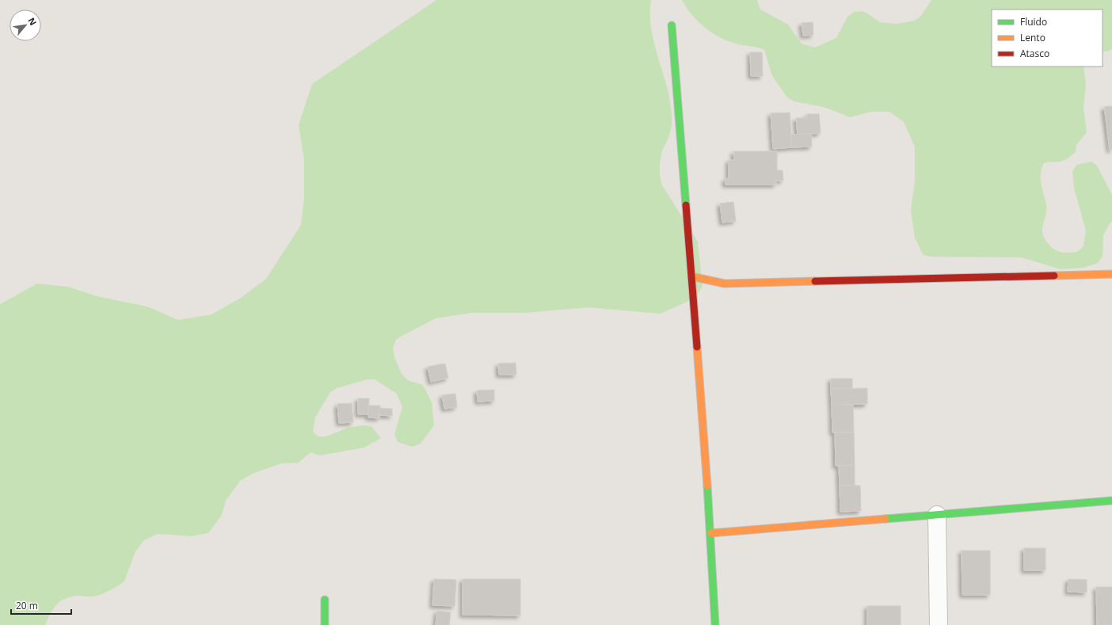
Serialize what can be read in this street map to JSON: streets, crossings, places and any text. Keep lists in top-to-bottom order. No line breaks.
{"legend":["Fluido","Lento","Atasco"],"scale_bar":"20 m","north":"top right"}
